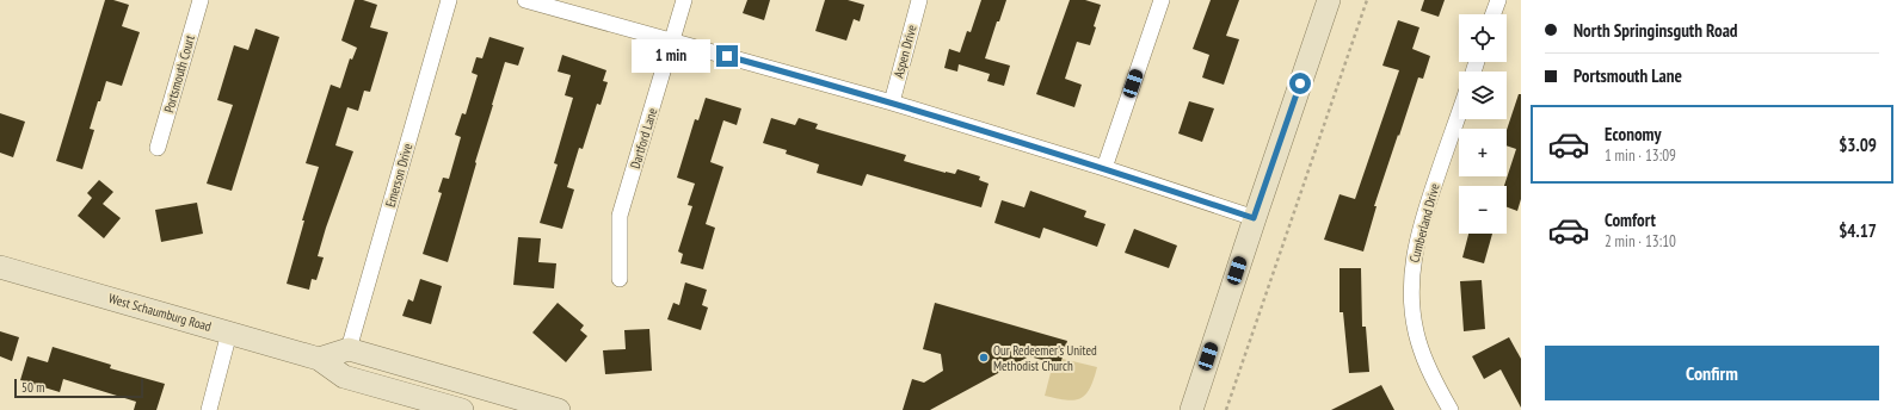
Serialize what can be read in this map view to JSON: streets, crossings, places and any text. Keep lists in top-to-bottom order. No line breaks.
{"streets":{"main road":["West Schaumburg Road"],"street":["Aspen Drive","Portsmouth Court","Dartford Lane","Emerson Drive","Cumberland Drive"]},"places":["Our Redeemer's United Methodist Church"],"scale_bar":"50 m","page":{"banner":["North Springinsguth Road","Portsmouth Lane"],"map_buttons":["+","−"],"bubble":"1 min","list":[{"name":"Economy","note":"1 min · 13:09","value":"$3.09"},{"name":"Comfort","note":"2 min · 13:10","value":"$4.17"}],"buttons":"Confirm","scale":"50 m"}}
